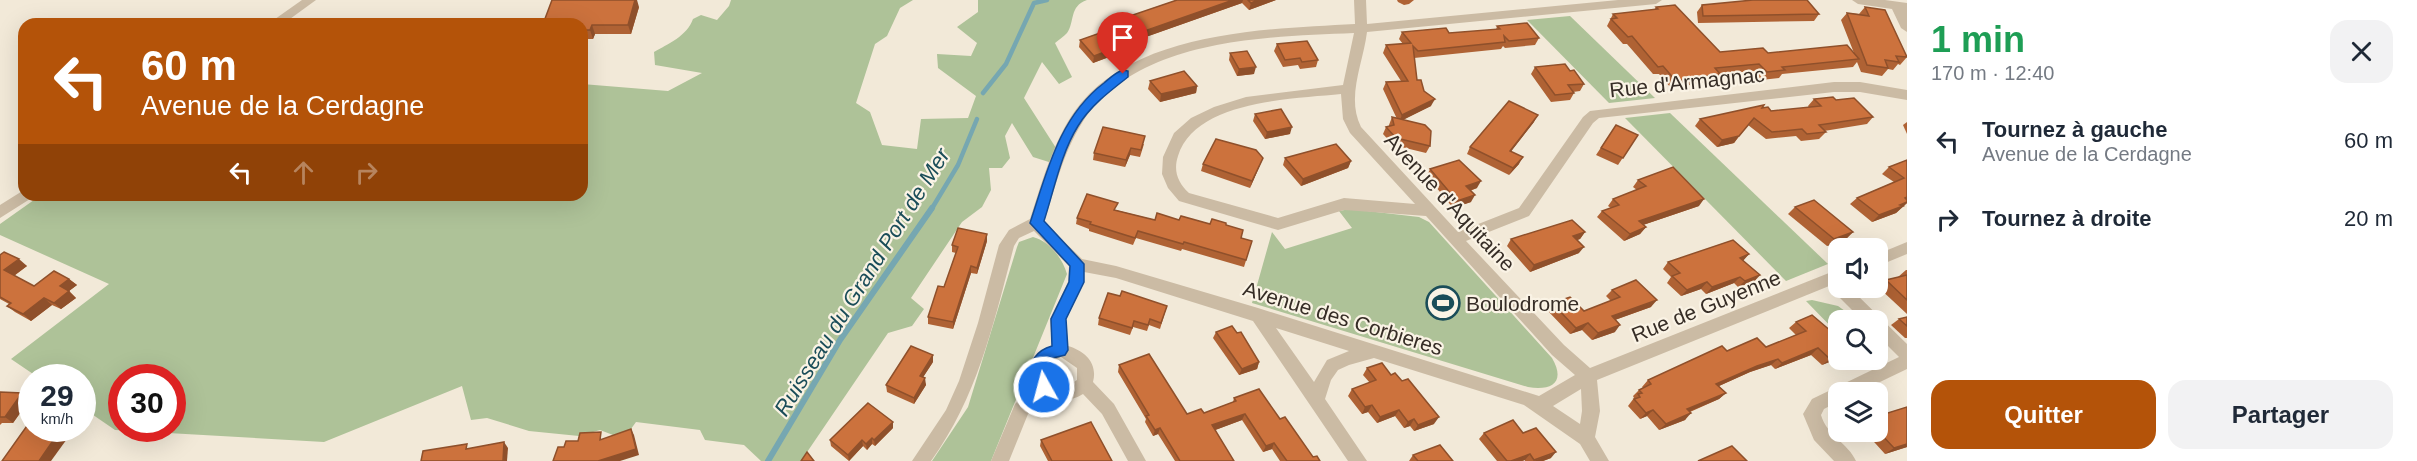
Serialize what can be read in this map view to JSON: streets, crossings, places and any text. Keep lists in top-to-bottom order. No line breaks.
{"streets":{"street":["Rue d'Armagnac","Avenue d'Aquitaine","Rue de Guyenne","Avenue des Corbieres"]},"crossings":[["Rue d'Armagnac","Avenue d'Aquitaine"],["Avenue d'Aquitaine","Rue de Guyenne"],["Rue de Guyenne","Avenue des Corbieres"]],"water":["Ruisseau du Grand Port de Mer"],"places":{"sports":["Boulodrome"]},"page":{"heading":["1 min","170 m · 12:40"],"turn":["60 m","Avenue de la Cerdagne"],"list":[{"name":"Tournez à gauche","note":"Avenue de la Cerdagne","value":"60 m"},{"name":"Tournez à droite","value":"20 m"}],"speed":"29 km/h","limit":"30","buttons":["Quitter","Partager"]}}
